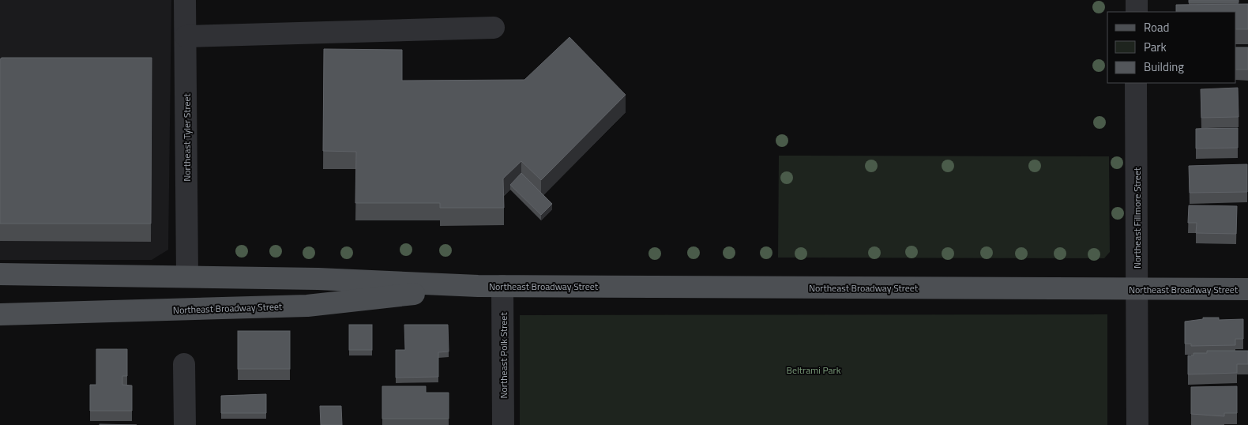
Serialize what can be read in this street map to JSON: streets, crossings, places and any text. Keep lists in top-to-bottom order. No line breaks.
{"streets":{"main road":["Northeast Broadway Street"],"street":["Northeast Tyler Street","Northeast Fillmore Street","Northeast Polk Street"]},"crossings":[["Northeast Tyler Street","Northeast Broadway Street"],["Northeast Fillmore Street","Northeast Broadway Street"],["Northeast Broadway Street","Northeast Polk Street"]],"parks":["Beltrami Park"],"legend":["Road","Park","Building"]}
